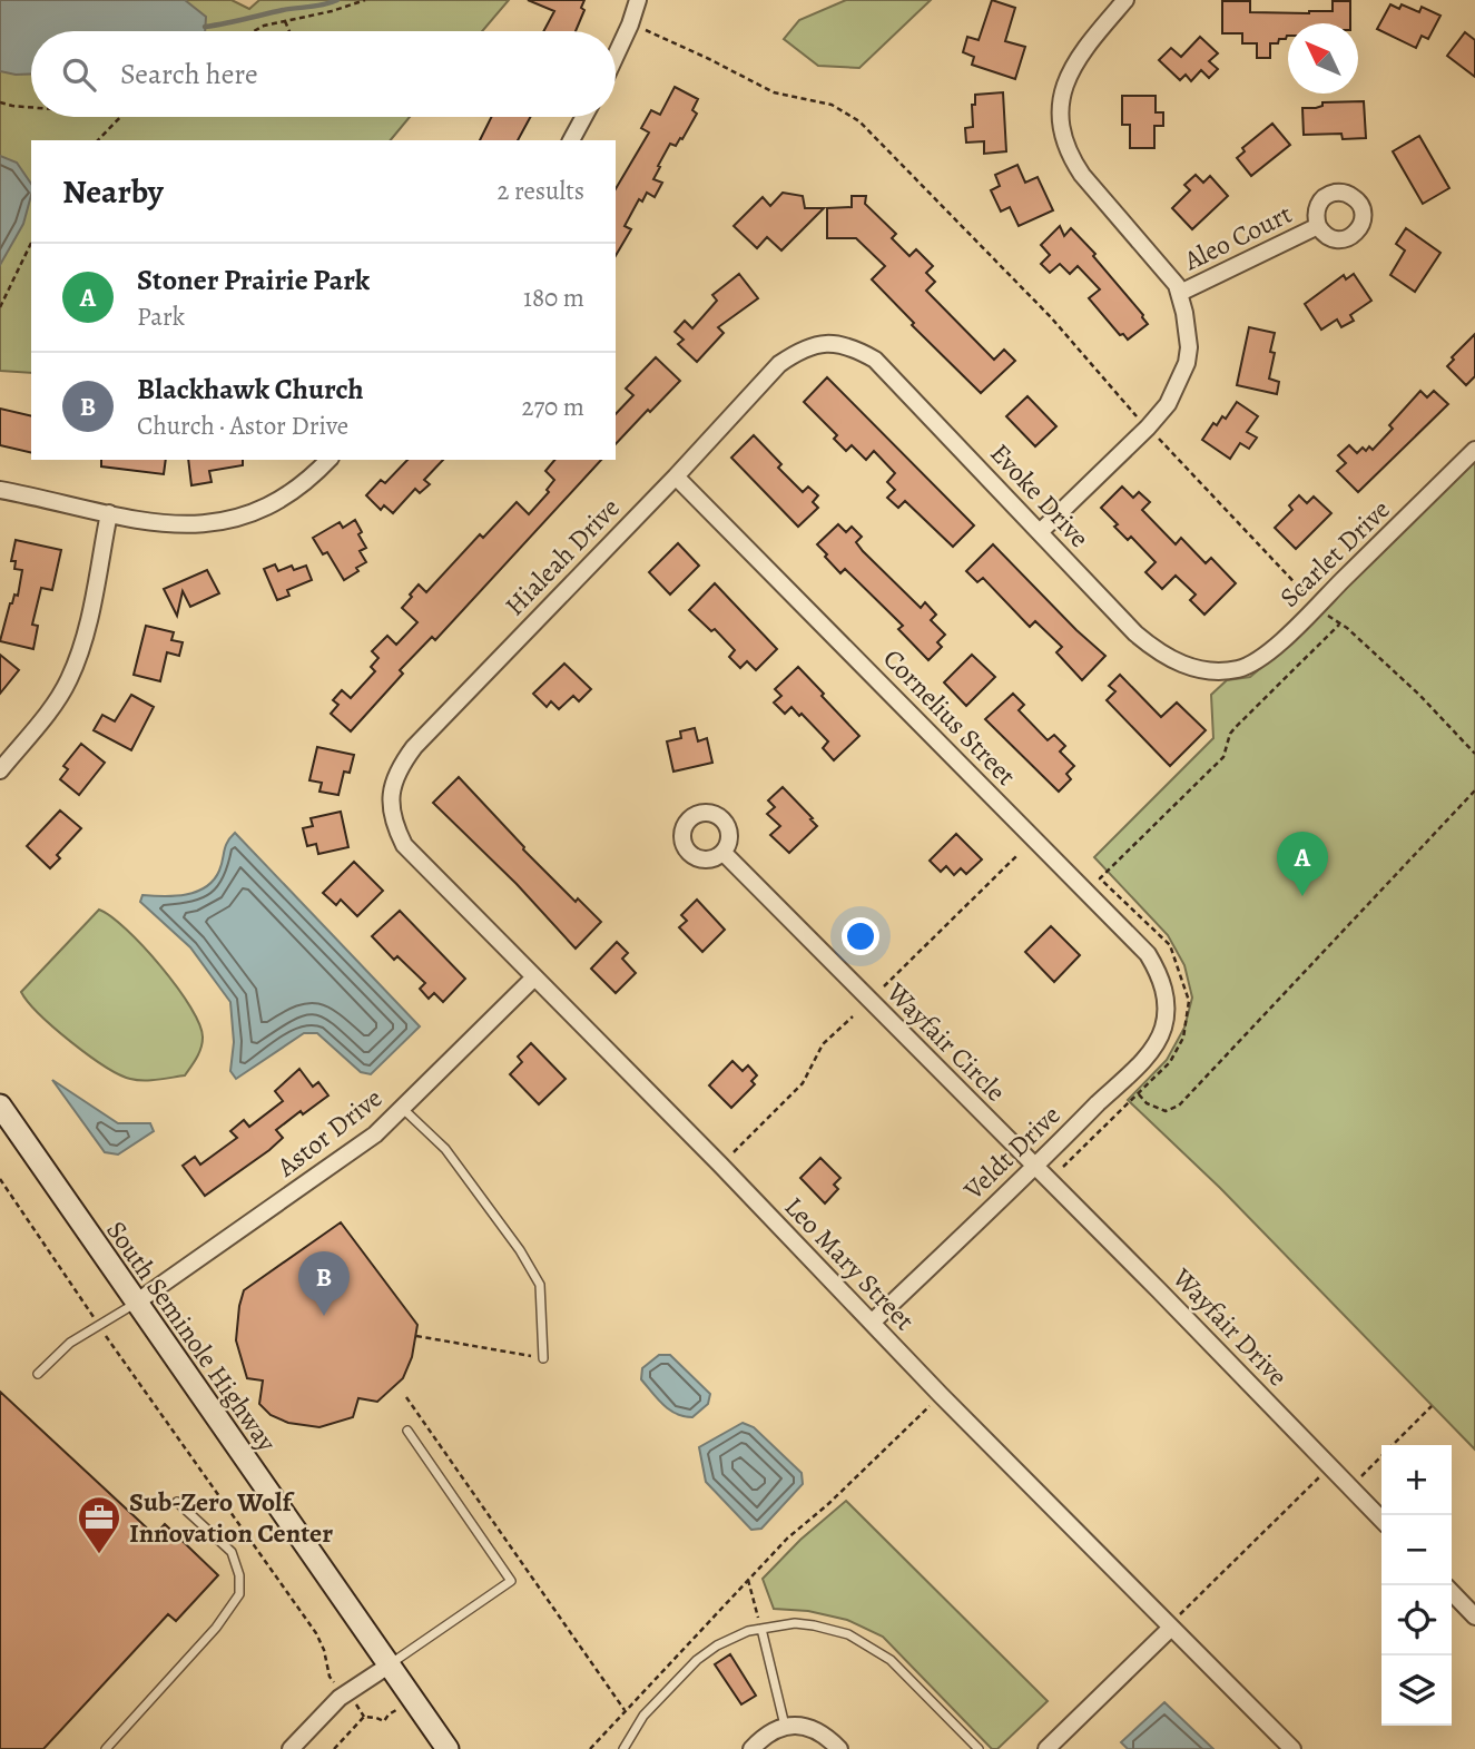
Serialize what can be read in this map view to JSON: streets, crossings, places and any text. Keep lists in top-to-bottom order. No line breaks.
{"streets":{"street":["Aleo Court","Evoke Drive","Scarlet Drive","Hialeah Drive","Cornelius Street","Wayfair Circle","Astor Drive","Veldt Drive","Leo Mary Street","Wayfair Drive","South Seminole Highway"]},"crossings":[["Evoke Drive","Scarlet Drive"],["Evoke Drive","Hialeah Drive"],["Hialeah Drive","Cornelius Street"],["Hialeah Drive","Leo Mary Street"],["Cornelius Street","Veldt Drive"],["Wayfair Circle","Veldt Drive"],["Wayfair Circle","Wayfair Drive"],["Astor Drive","Leo Mary Street"],["Astor Drive","South Seminole Highway"],["Veldt Drive","Leo Mary Street"],["Veldt Drive","Wayfair Drive"]],"places":{"office":["Sub-Zero Wolf Innovation Center"]},"north":"top left","page":{"search":"Search here","heading":["Nearby","2 results"],"list":[{"mark":"A","name":"Stoner Prairie Park","note":"Park","value":"180 m"},{"mark":"B","name":"Blackhawk Church","note":"Church · Astor Drive","value":"270 m"}],"pins":["A","B"],"map_buttons":["+","−"]}}
